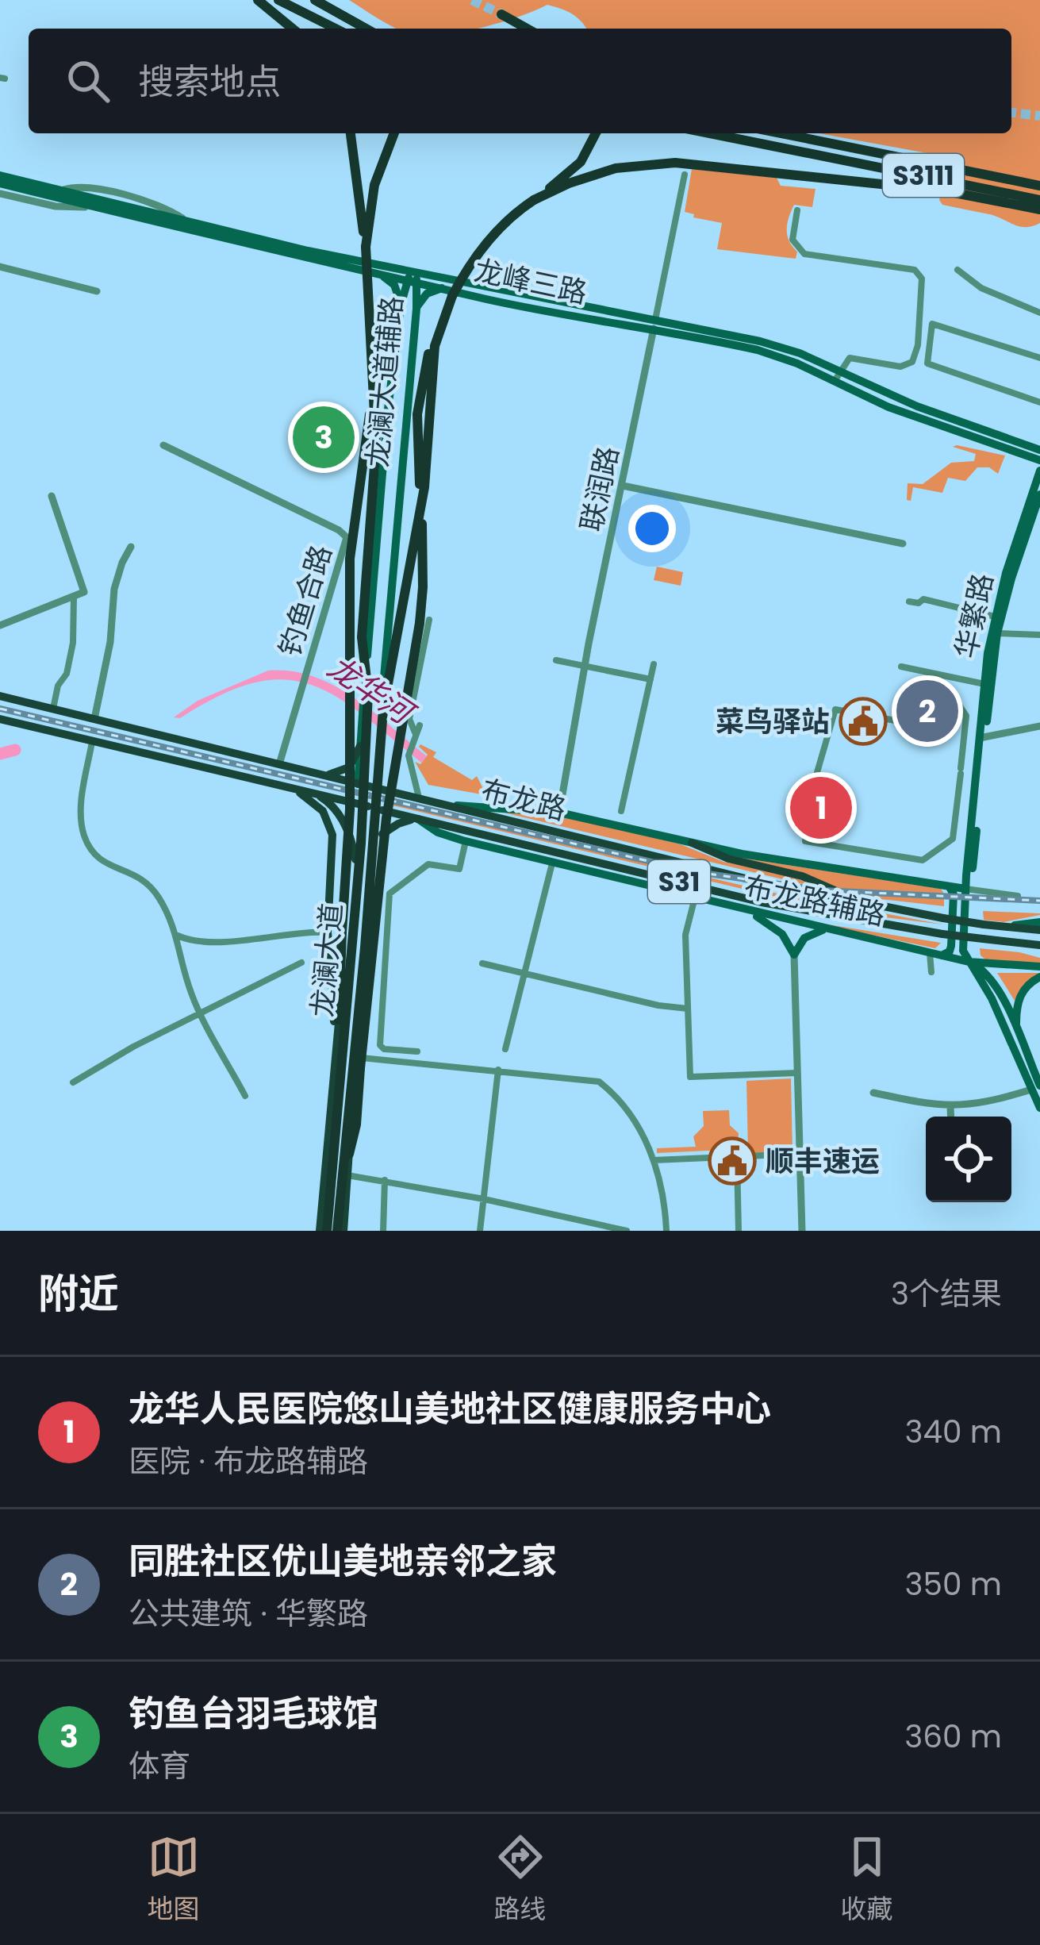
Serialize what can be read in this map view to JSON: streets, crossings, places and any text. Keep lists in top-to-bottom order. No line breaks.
{"streets":{"highway":["S3111","龙澜大道"],"main road":["龙峰三路","龙澜大道辅路","华繁路","布龙路","S31","布龙路辅路"],"street":["联润路","钓鱼合路"]},"crossings":[["龙峰三路","龙澜大道辅路"],["龙峰三路","联润路"],["龙峰三路","龙澜大道"],["龙澜大道辅路","布龙路"],["龙澜大道辅路","龙澜大道"],["联润路","布龙路辅路"],["钓鱼合路","布龙路"],["华繁路","布龙路辅路"],["布龙路","布龙路辅路"]],"water":["龙华河"],"places":{"public building":["菜鸟驿站","顺丰速运"]},"page":{"search":"搜索地点","pins":["3","2","1"],"heading":["附近","3个结果"],"list":[{"mark":"1","name":"龙华人民医院悠山美地社区健康服务中心","note":"医院 · 布龙路辅路","value":"340 m"},{"mark":"2","name":"同胜社区优山美地亲邻之家","note":"公共建筑 · 华繁路","value":"350 m"},{"mark":"3","name":"钓鱼台羽毛球馆","note":"体育","value":"360 m"}],"nav":["地图","路线","收藏"]}}
